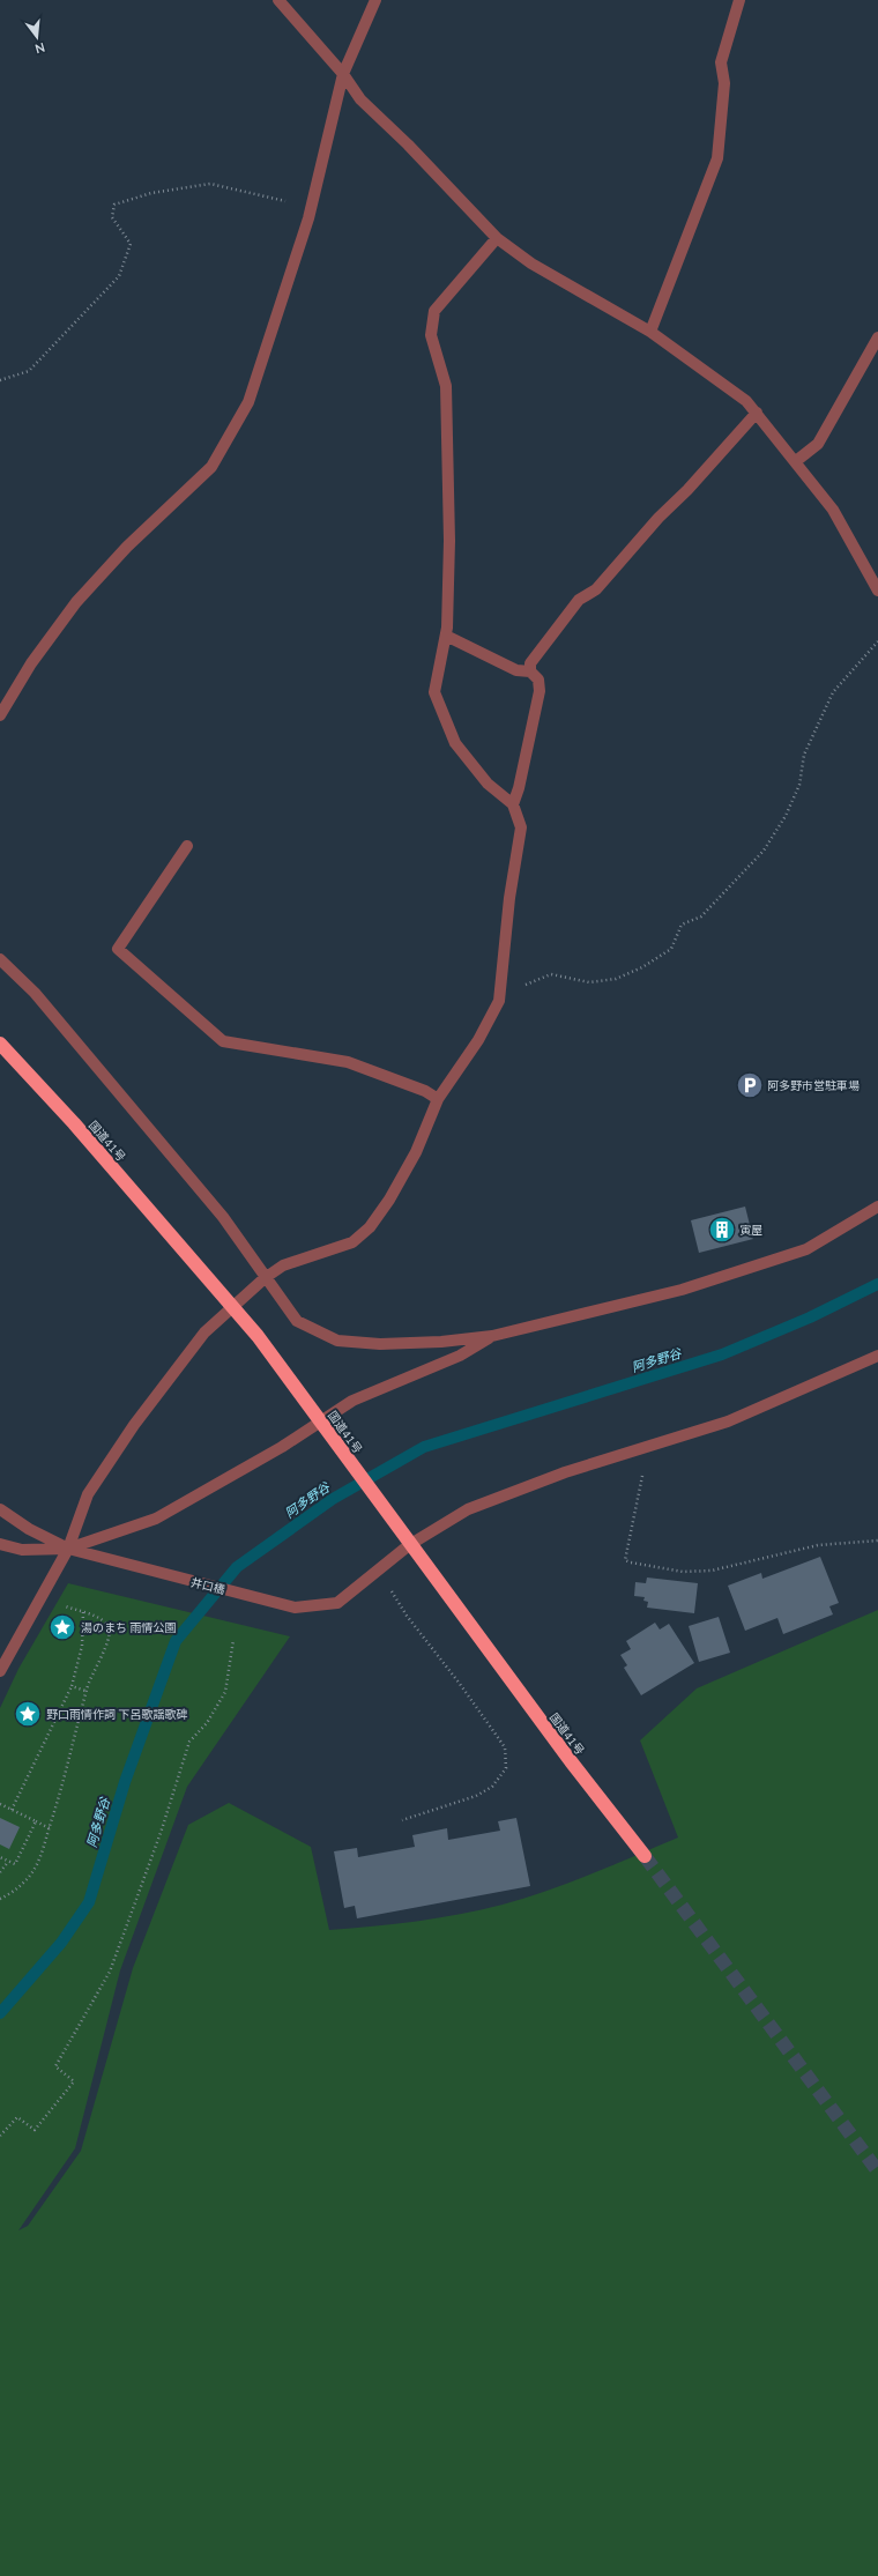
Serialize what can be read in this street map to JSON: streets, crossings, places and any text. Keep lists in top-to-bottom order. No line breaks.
{"streets":{"highway":["国道41号"],"street":["井口橋"]},"water":["阿多野谷"],"places":{"parking":["阿多野市営駐車場"],"building":["寅屋"],"place":["湯のまち 雨情公園","野口雨情作詞 下呂歌謡歌碑"]},"north":"bottom"}
